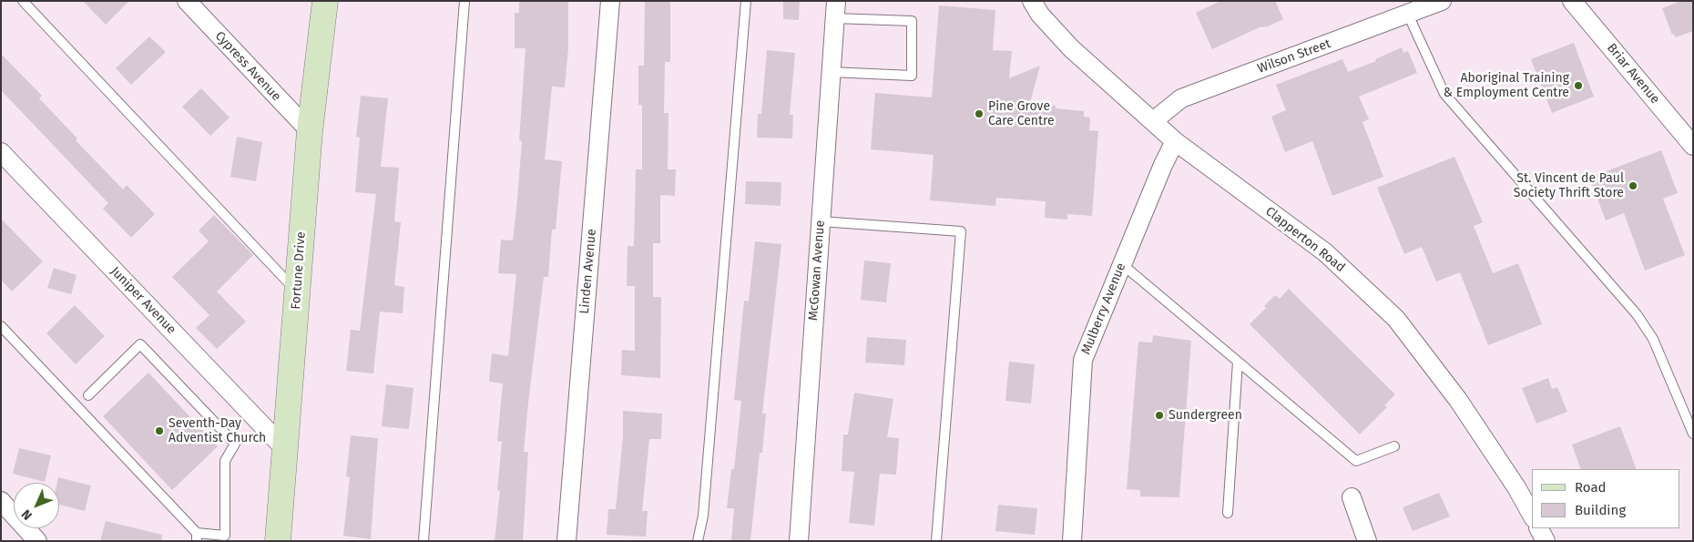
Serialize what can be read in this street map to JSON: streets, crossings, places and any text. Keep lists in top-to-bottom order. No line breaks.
{"streets":{"main road":["Fortune Drive"],"street":["Wilson Street","Cypress Avenue","Briar Avenue","Clapperton Road","McGowan Avenue","Linden Avenue","Juniper Avenue","Mulberry Avenue"]},"crossings":[["Wilson Street","Clapperton Road"],["Cypress Avenue","Fortune Drive"],["Clapperton Road","Mulberry Avenue"],["Fortune Drive","Juniper Avenue"]],"places":["Aboriginal Training & Employment Centre","Pine Grove Care Centre","St. Vincent de Paul Society Thrift Store","Sundergreen","Seventh-Day Adventist Church"],"legend":["Road","Building"],"north":"bottom left"}
